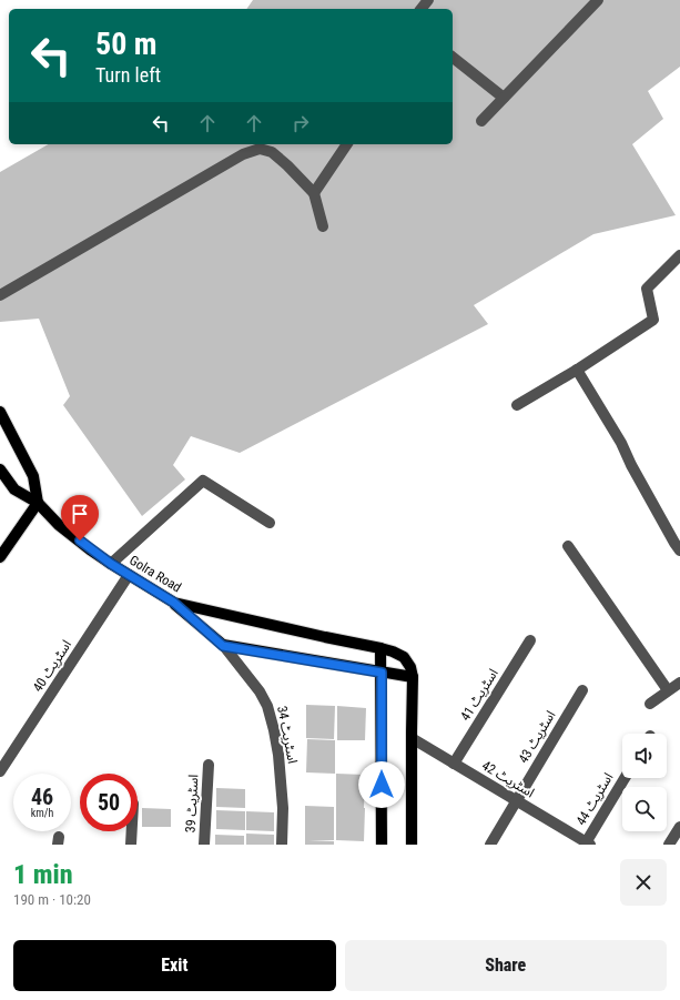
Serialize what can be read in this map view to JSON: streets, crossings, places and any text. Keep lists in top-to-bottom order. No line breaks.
{"streets":{"main road":["Golra Road"],"street":["اسٹریٹ 40","اسٹریٹ 41","اسٹریٹ 34","اسٹریٹ 43","اسٹریٹ 42","اسٹریٹ 44","اسٹریٹ 39"]},"crossings":[["Golra Road","اسٹریٹ 40"],["اسٹریٹ 41","اسٹریٹ 42"],["اسٹریٹ 43","اسٹریٹ 42"],["اسٹریٹ 42","اسٹریٹ 44"]],"page":{"turn":["50 m","Turn left"],"speed":"46 km/h","limit":"50","heading":["1 min","190 m · 10:20"],"buttons":["Exit","Share"]}}
